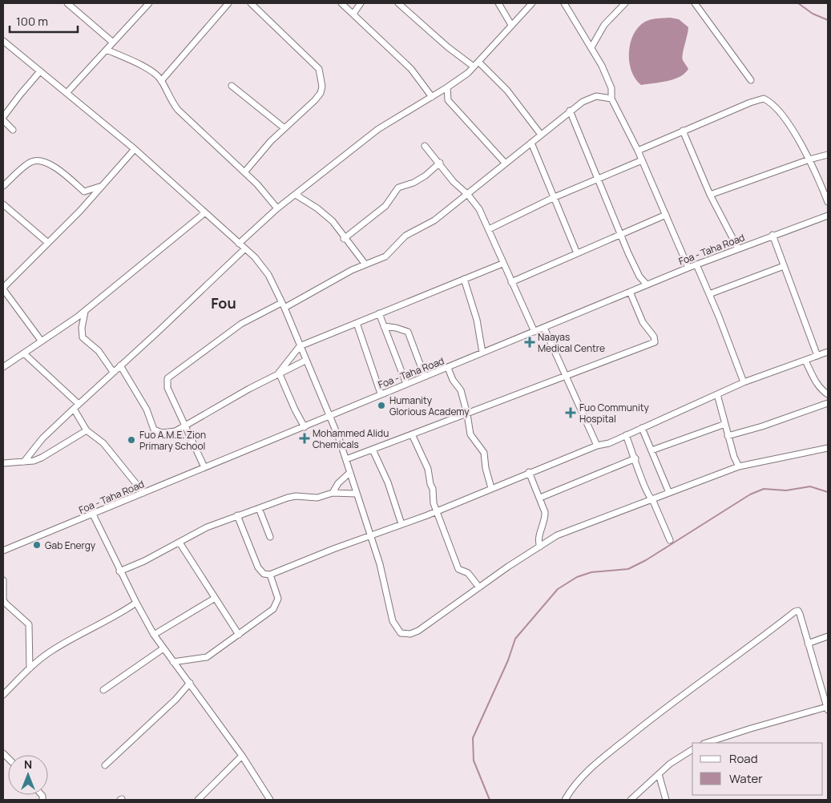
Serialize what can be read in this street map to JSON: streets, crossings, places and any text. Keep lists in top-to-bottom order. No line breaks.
{"streets":{"street":["Foa - Taha Road"]},"districts":["Fou"],"places":{"health":["Naayas Medical Centre","Fuo Community Hospital","Mohammed Alidu Chemicals"],"other":["Humanity Glorious Academy","Fuo A.M.E. Zion Primary School","Gab Energy"]},"legend":["Road","Water"],"scale_bar":"100 m","north":"top"}
